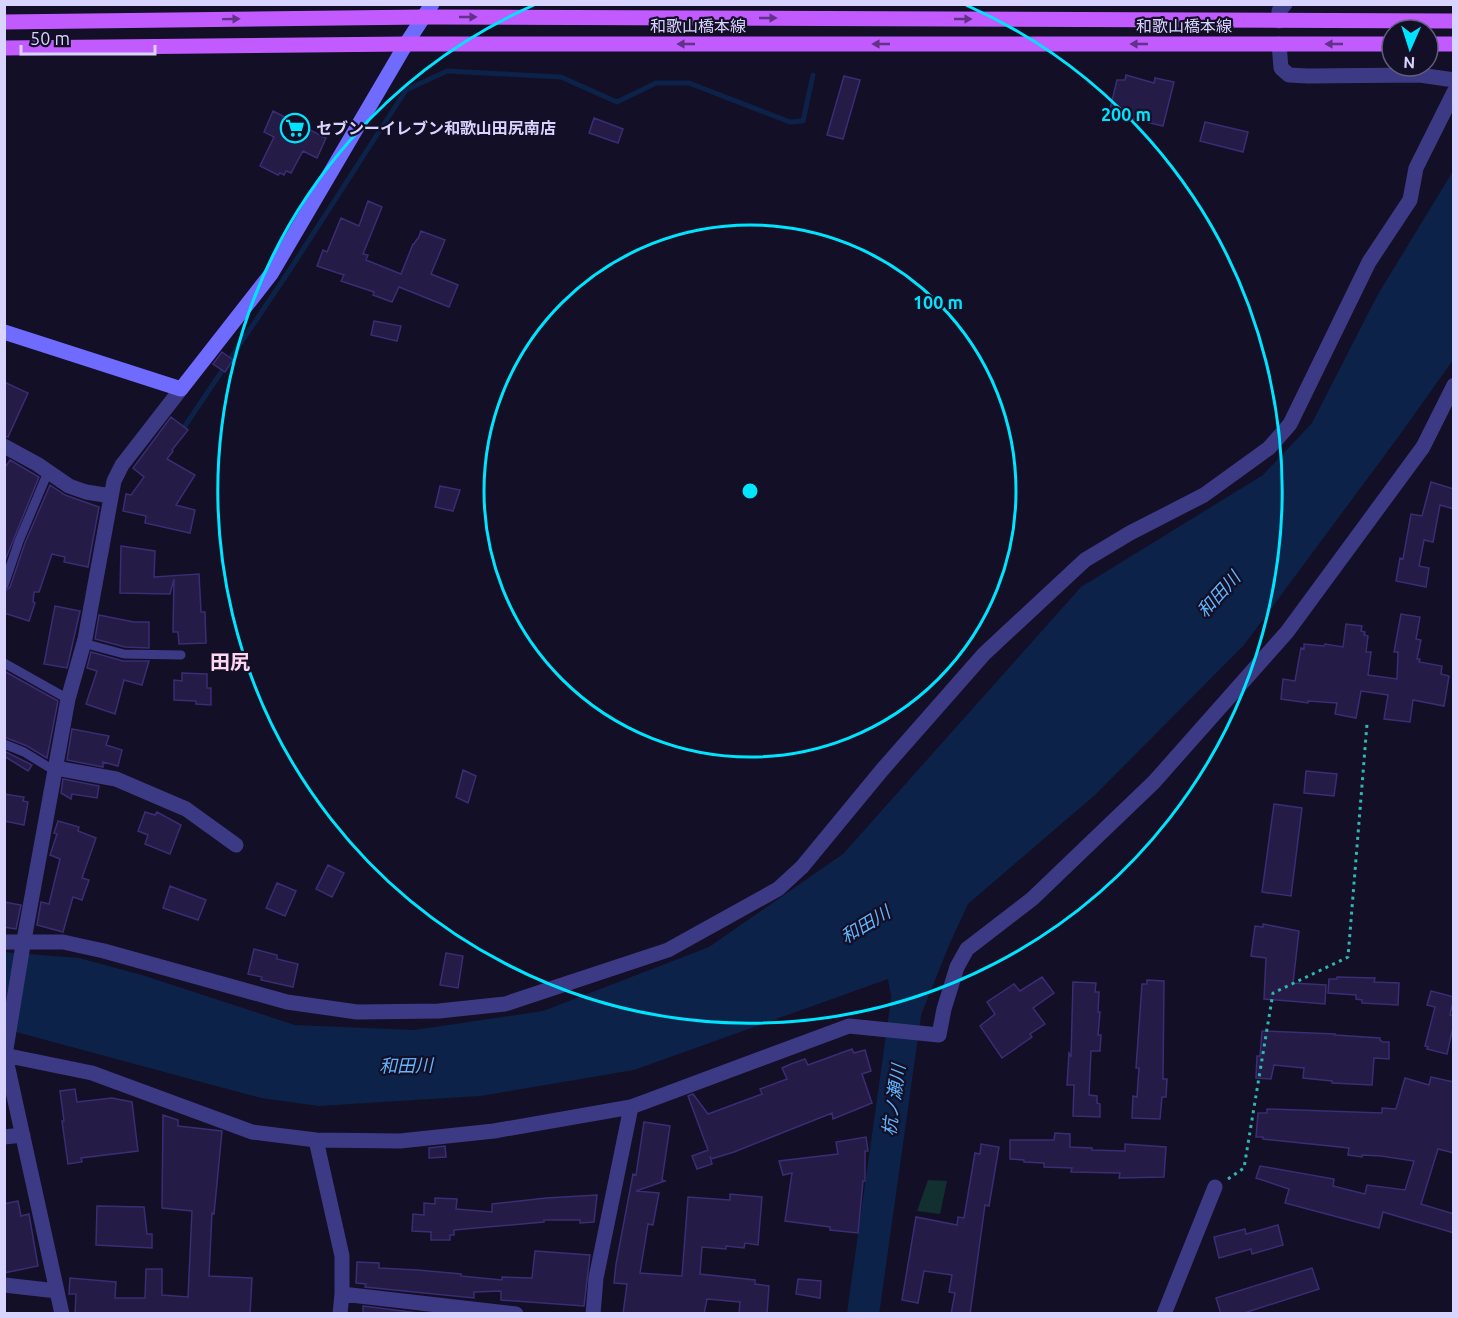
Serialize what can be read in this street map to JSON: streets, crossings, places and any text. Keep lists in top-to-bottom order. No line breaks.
{"streets":{"main road":["和歌山橋本線"]},"districts":["田尻"],"water":["和田川","杭ノ瀬川"],"places":{"supermarket":["セブンーイレブン和歌山田尻南店"]},"scale_bar":"50 m","north":"bottom","rings":["200 m","100 m"]}
